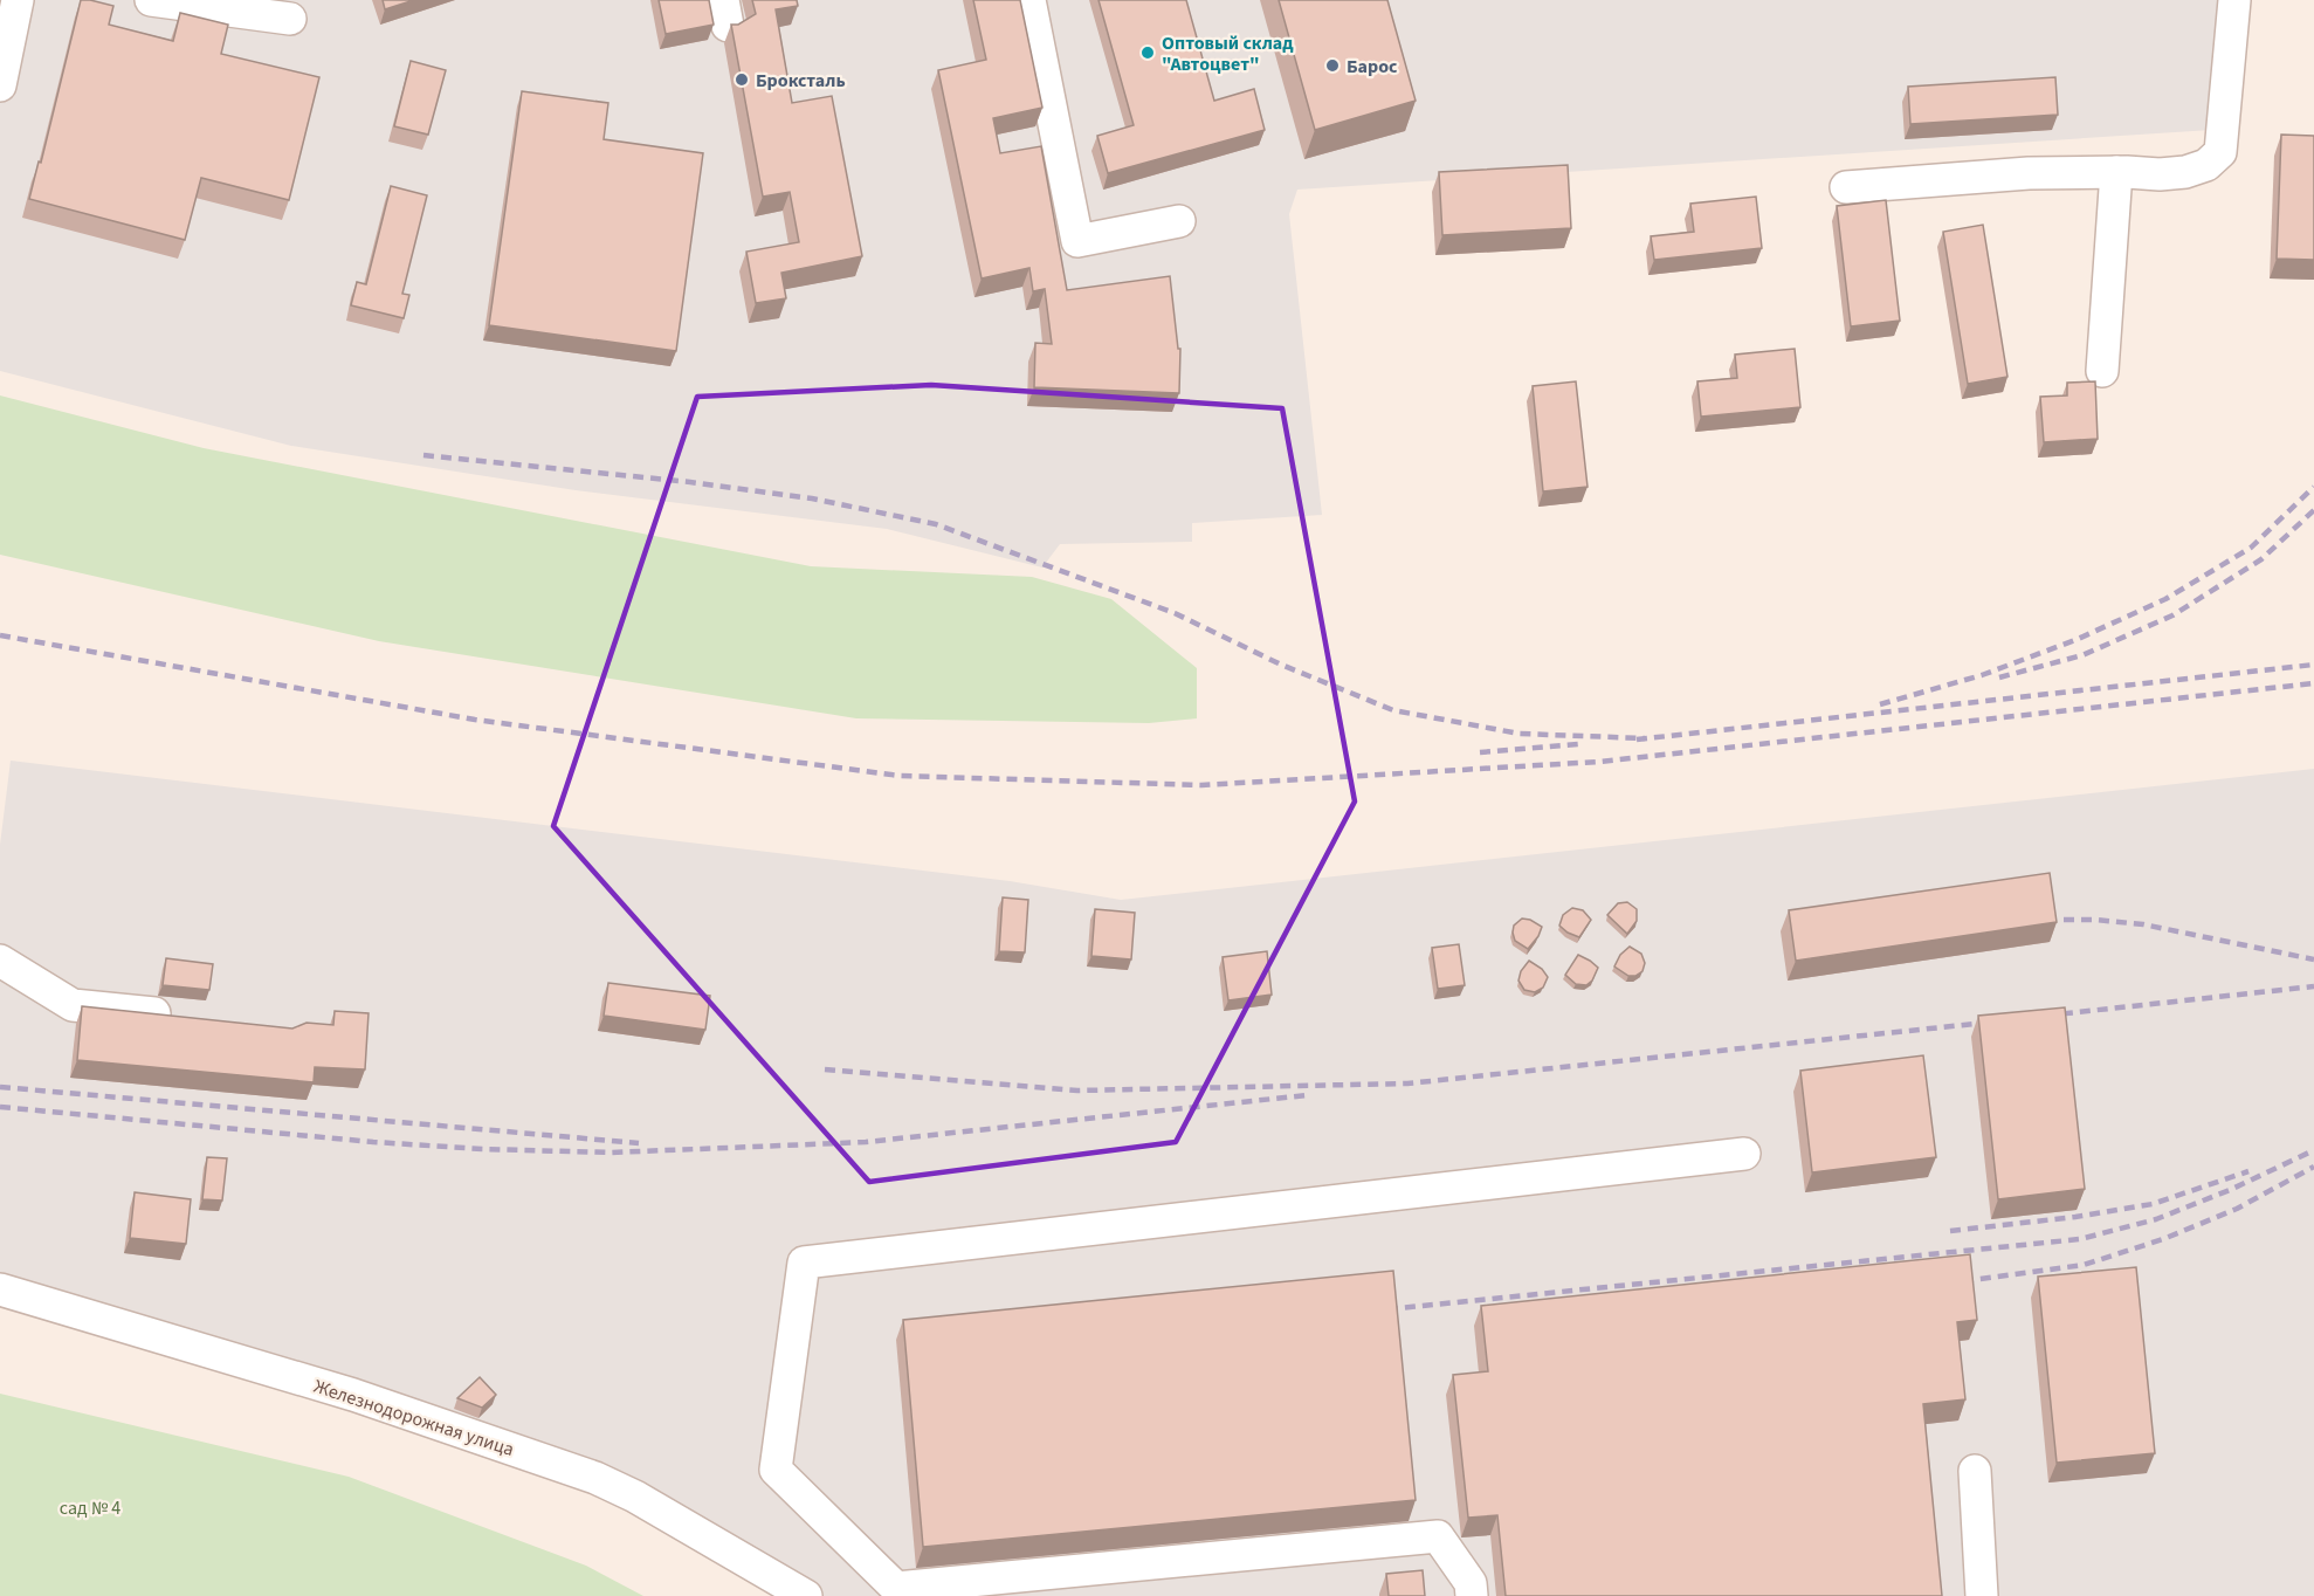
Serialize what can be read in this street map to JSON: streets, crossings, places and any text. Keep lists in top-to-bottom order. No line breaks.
{"streets":{"street":["Железнодорожная улица"]},"parks":["сад № 4"],"places":["Оптовый склад \"Автоцвет\"","Барос","Броксталь"]}
